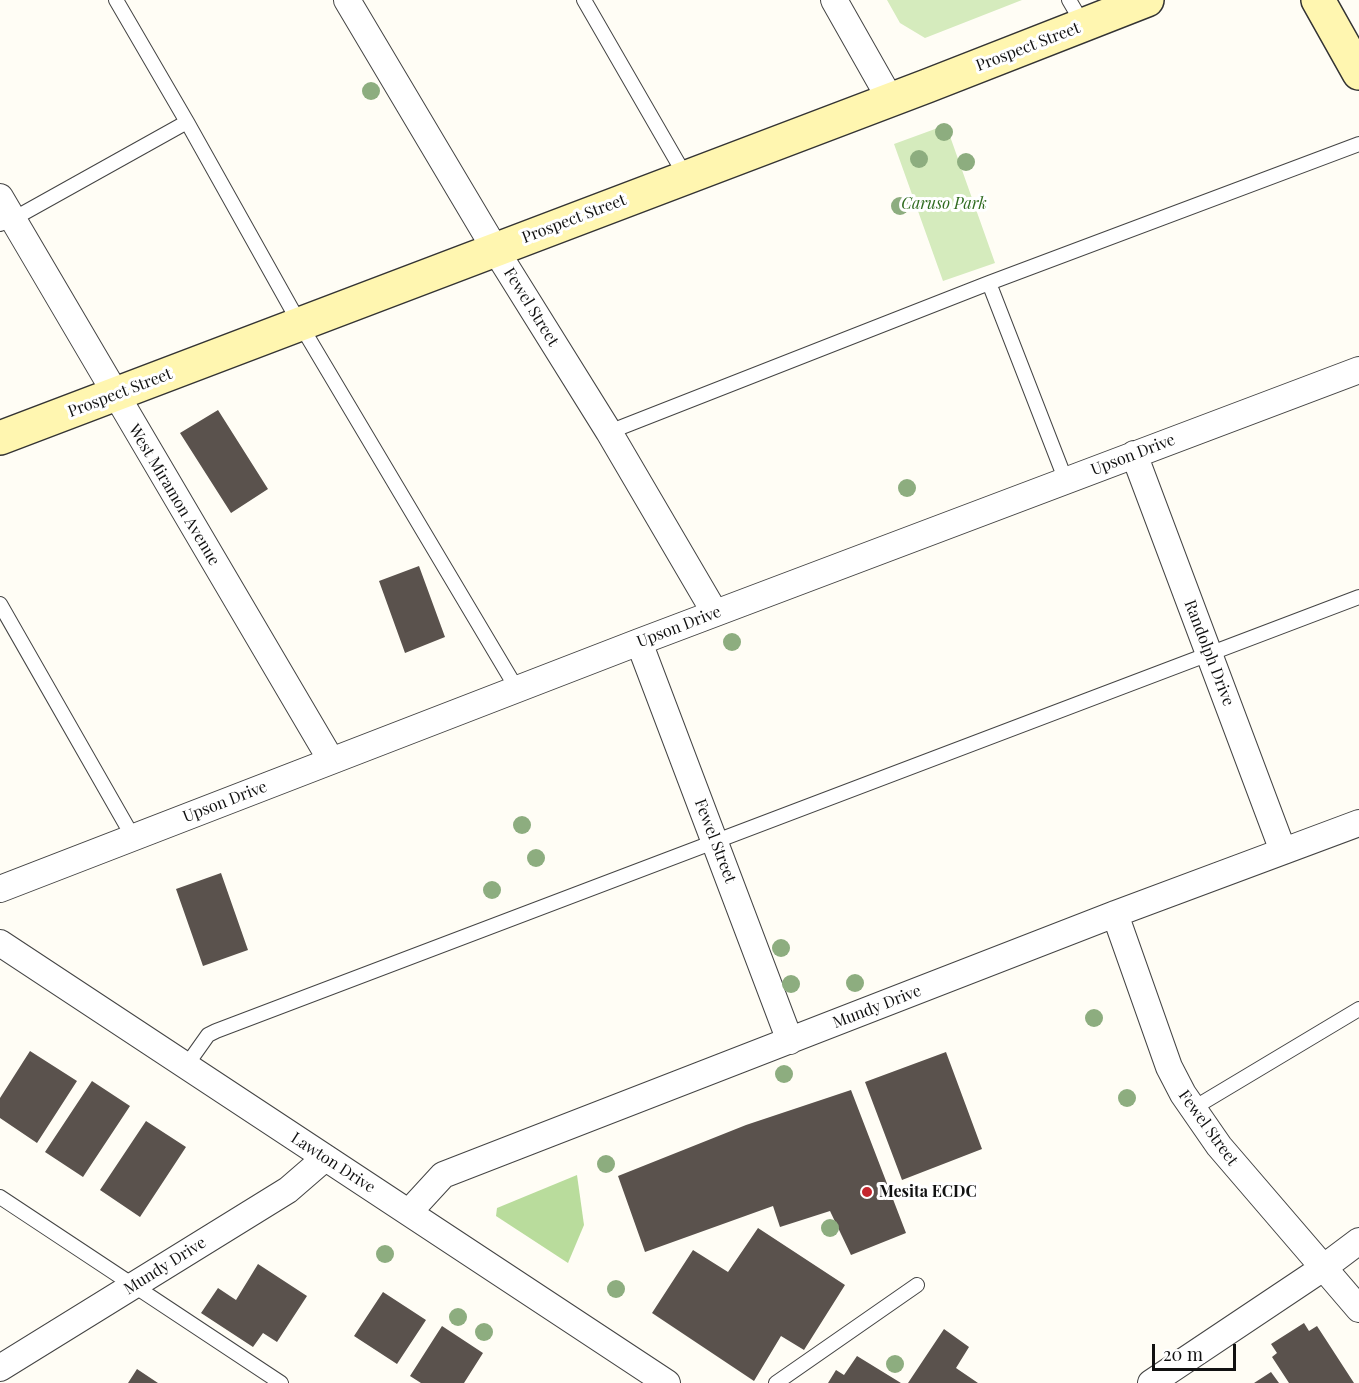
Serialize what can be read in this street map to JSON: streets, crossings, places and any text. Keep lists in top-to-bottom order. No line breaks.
{"streets":{"street":["Prospect Street","Fewel Street","Upson Drive","West Miramon Avenue","Randolph Drive","Mundy Drive","Lawton Drive"]},"crossings":[["Prospect Street","Fewel Street"],["Prospect Street","West Miramon Avenue"],["Fewel Street","Upson Drive"],["Fewel Street","Mundy Drive"],["Upson Drive","West Miramon Avenue"],["Upson Drive","Randolph Drive"],["Randolph Drive","Mundy Drive"],["Mundy Drive","Lawton Drive"]],"parks":["Caruso Park"],"places":["Mesita ECDC"],"scale_bar":"20 m"}
